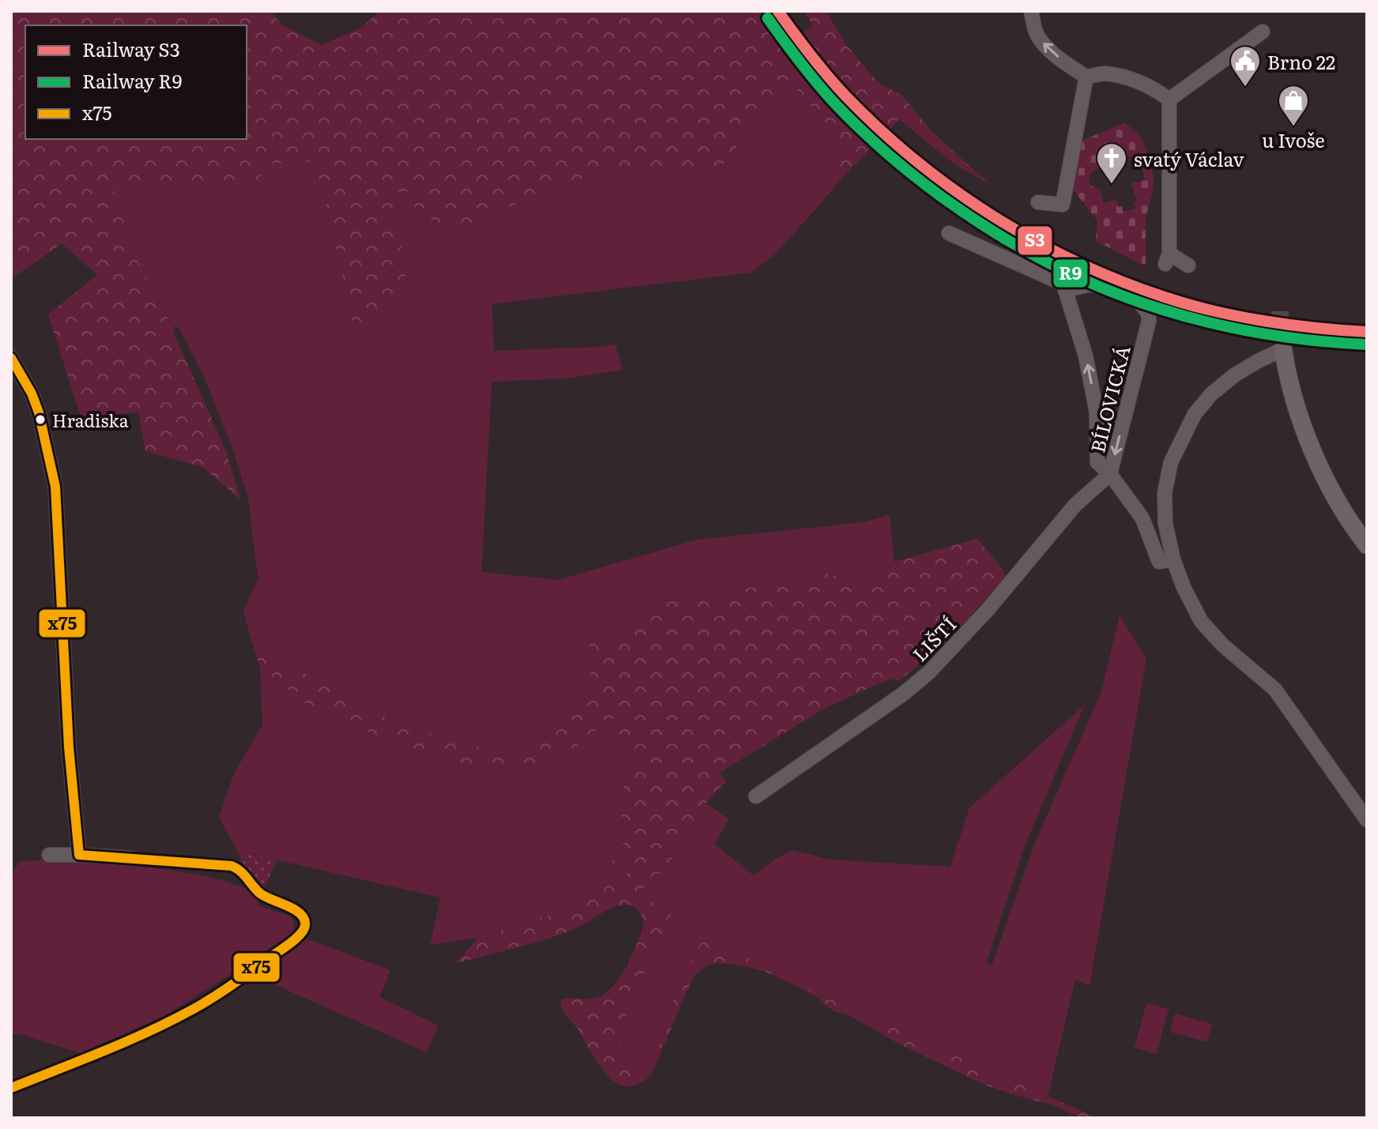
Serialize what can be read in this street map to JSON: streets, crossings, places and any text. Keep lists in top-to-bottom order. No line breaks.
{"streets":{"street":["BÍLOVICKÁ","LIŠTÍ"]},"crossings":[["BÍLOVICKÁ","LIŠTÍ"]],"places":{"public building":["Brno 22"],"shop":["u Ivoše"],"church":["svatý Václav"],"other":["Hradiska"]},"lines":["rail line S3","rail line R9","transit line x75"],"legend":["Railway S3","Railway R9","x75"]}
